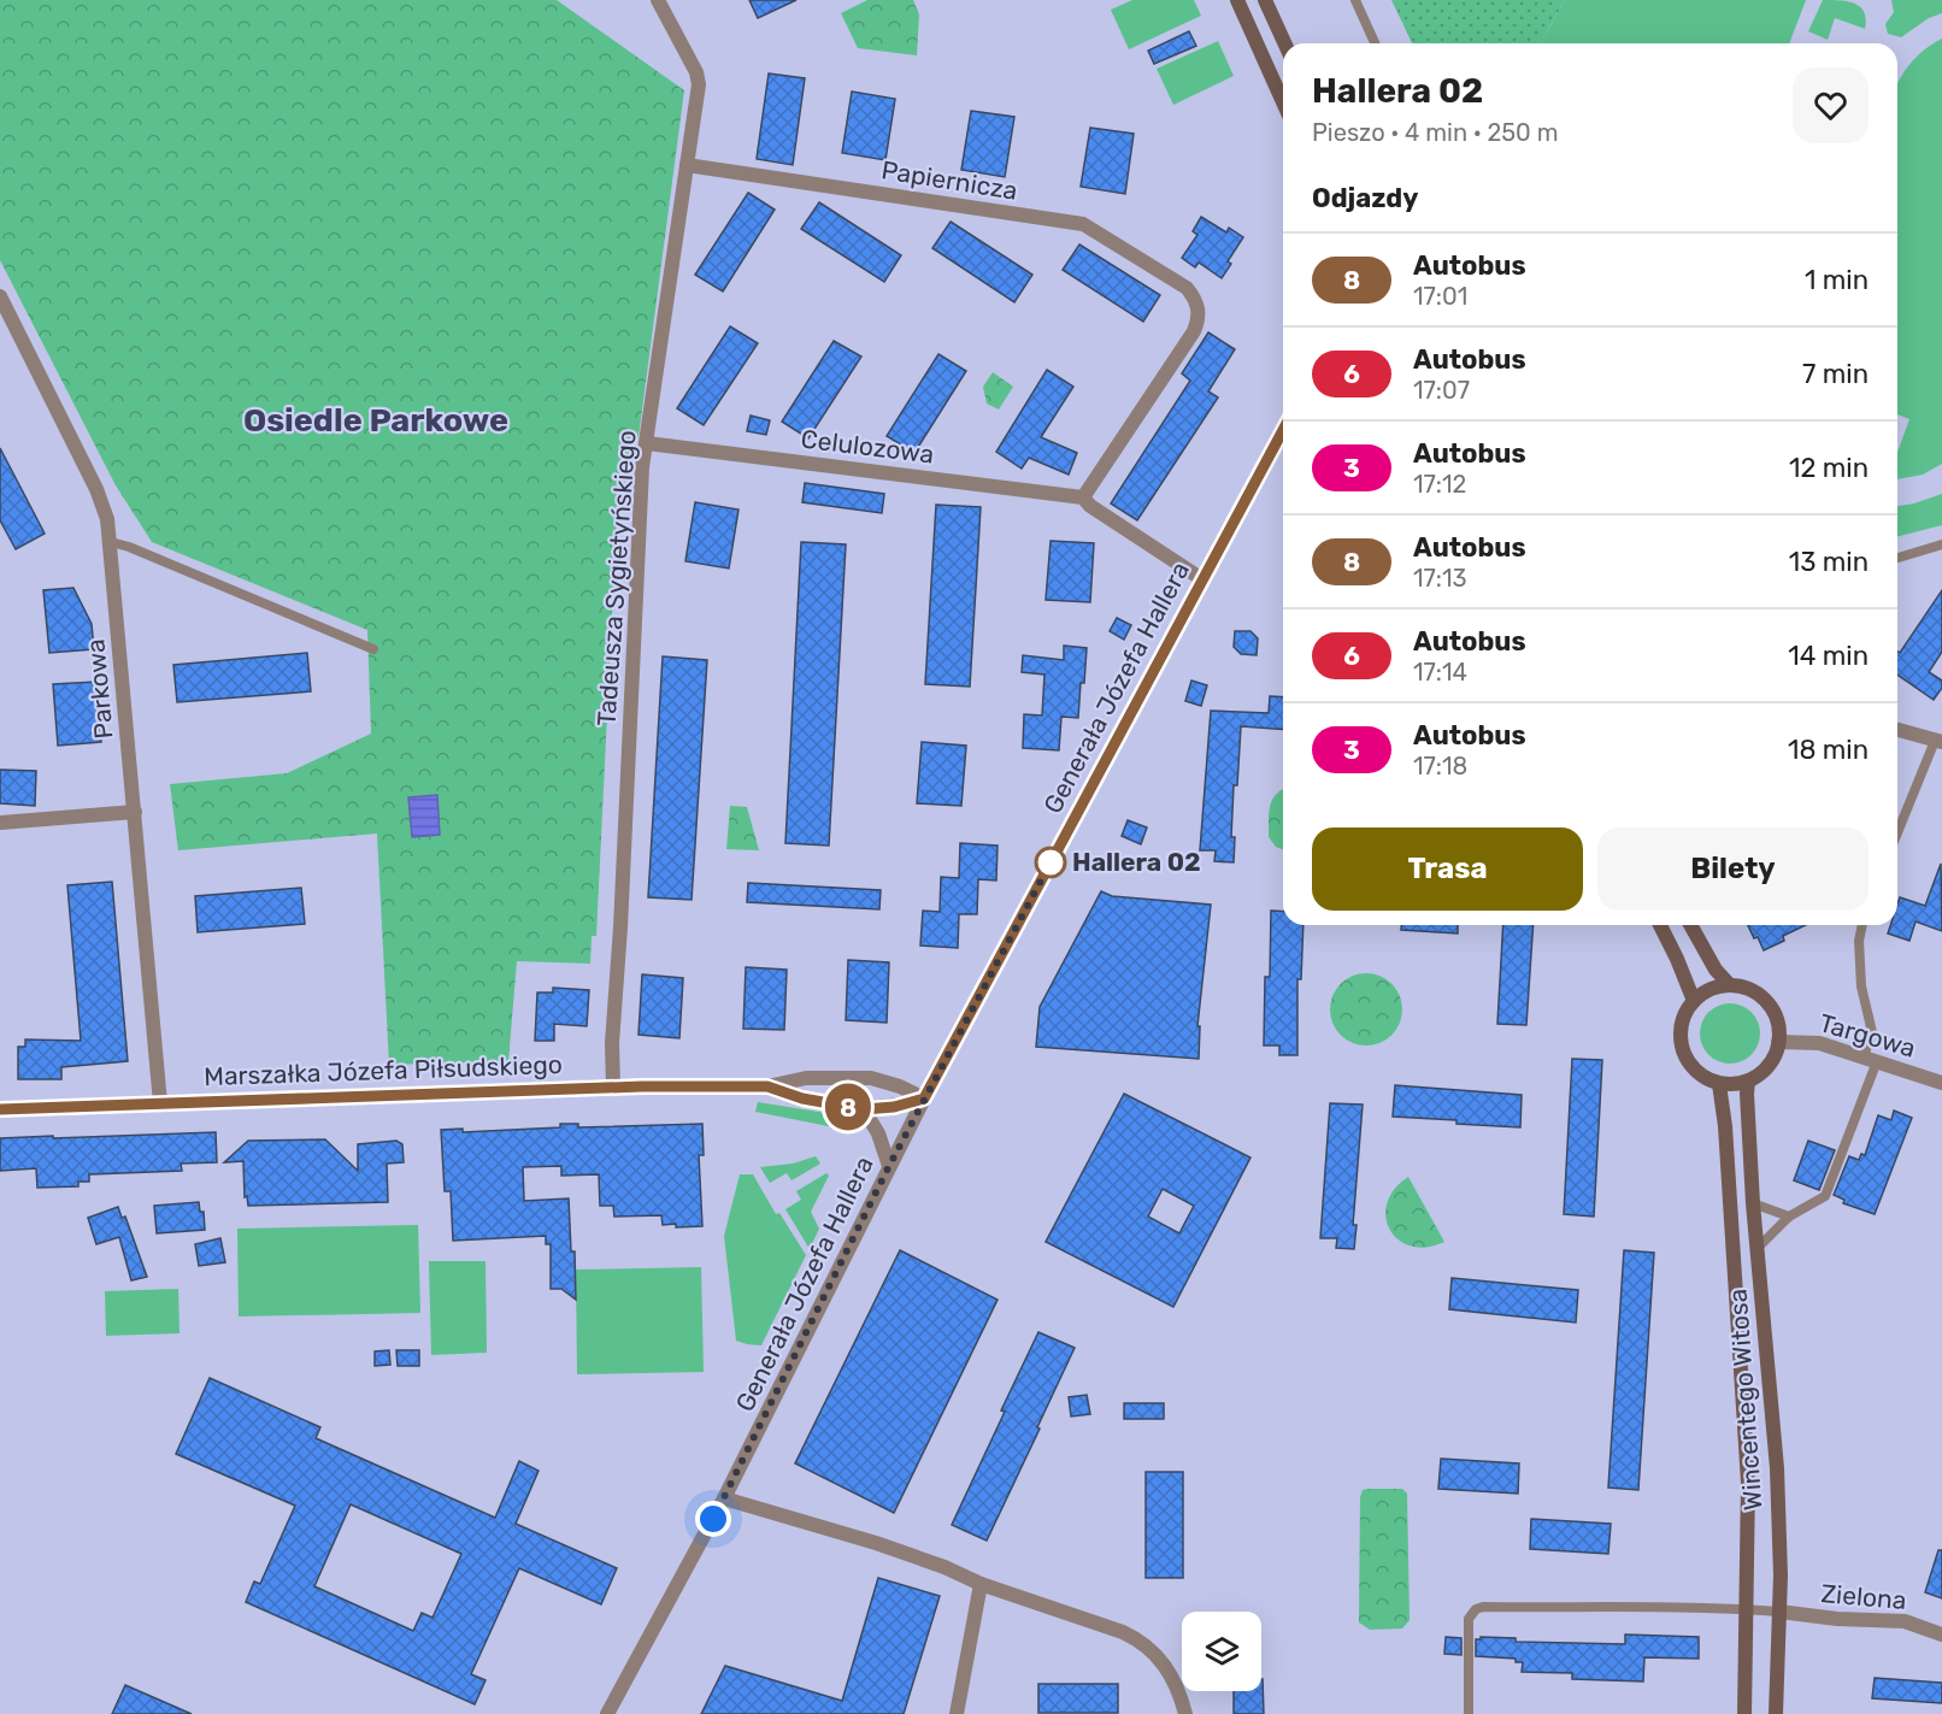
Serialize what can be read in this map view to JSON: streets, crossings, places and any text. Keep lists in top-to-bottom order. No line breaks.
{"streets":{"main road":["Wincentego Witosa"],"street":["Papiernicza","Celulozowa","Tadeusza Sygietyńskiego","Generała Józefa Hallera","Parkowa","Targowa","Marszałka Józefa Piłsudskiego","Zielona"]},"crossings":[["Papiernicza","Celulozowa"],["Papiernicza","Tadeusza Sygietyńskiego"],["Celulozowa","Tadeusza Sygietyńskiego"],["Tadeusza Sygietyńskiego","Marszałka Józefa Piłsudskiego"],["Generała Józefa Hallera","Marszałka Józefa Piłsudskiego"],["Parkowa","Marszałka Józefa Piłsudskiego"],["Targowa","Wincentego Witosa"],["Wincentego Witosa","Zielona"]],"districts":["Osiedle Parkowe"],"places":["Hallera 02"],"lines":["bus line 8"],"page":{"on_map":"8","heading":[["Hallera 02","Pieszo · 4 min · 250 m"],"Odjazdy"],"list":[{"mark":"8","name":"Autobus","note":"17:01","value":"1 min"},{"mark":"6","name":"Autobus","note":"17:07","value":"7 min"},{"mark":"3","name":"Autobus","note":"17:12","value":"12 min"},{"mark":"8","name":"Autobus","note":"17:13","value":"13 min"},{"mark":"6","name":"Autobus","note":"17:14","value":"14 min"},{"mark":"3","name":"Autobus","note":"17:18","value":"18 min"}],"buttons":["Trasa","Bilety"]}}
